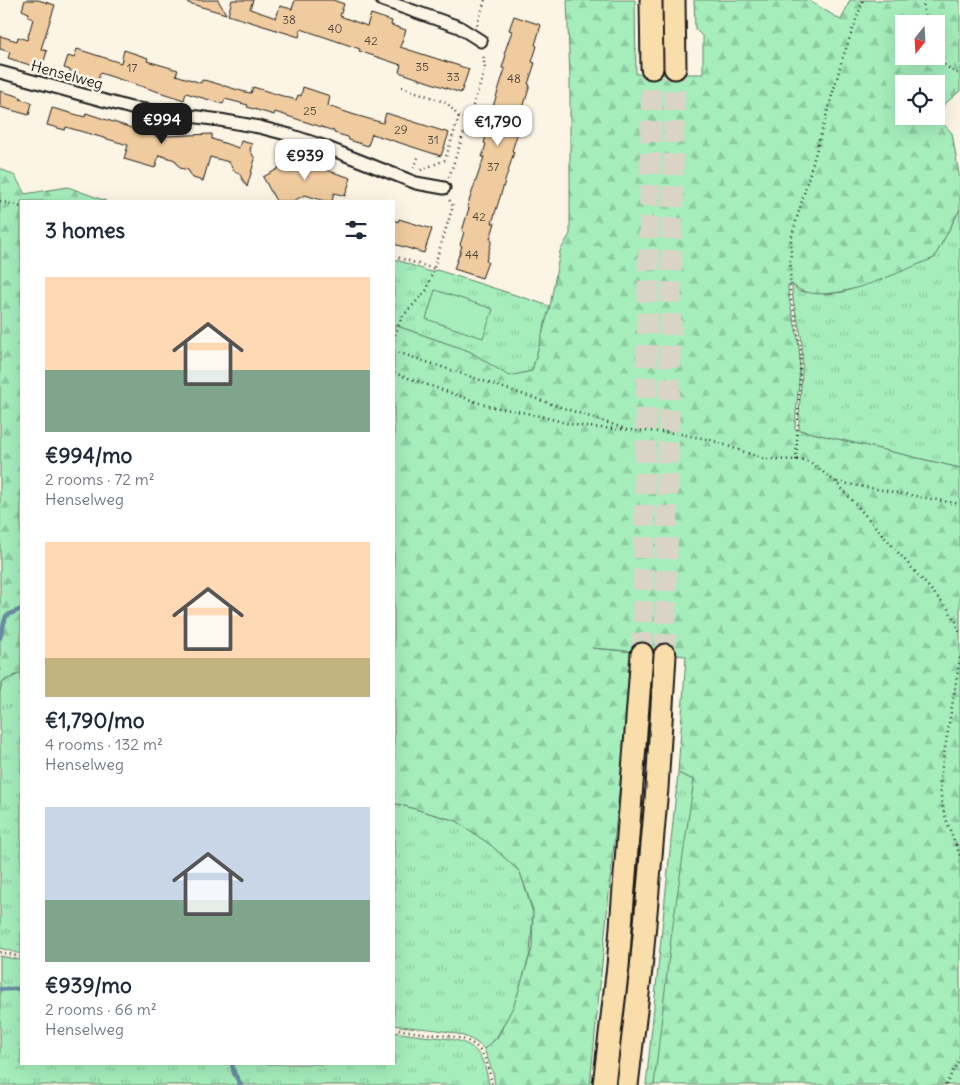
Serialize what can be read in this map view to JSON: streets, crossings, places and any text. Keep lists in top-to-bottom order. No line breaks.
{"streets":{"street":["Henselweg"]},"house_numbers":["38","40","42","35","17","33","48","25","29","31","37","42","44"],"north":"bottom","page":{"price":["€994","€1,790","€939"],"heading":"3 homes","list":[{"name":"€994/mo","note":"2 rooms · 72 m² · Henselweg"},{"name":"€1,790/mo","note":"4 rooms · 132 m² · Henselweg"},{"name":"€939/mo","note":"2 rooms · 66 m² · Henselweg"}]}}
